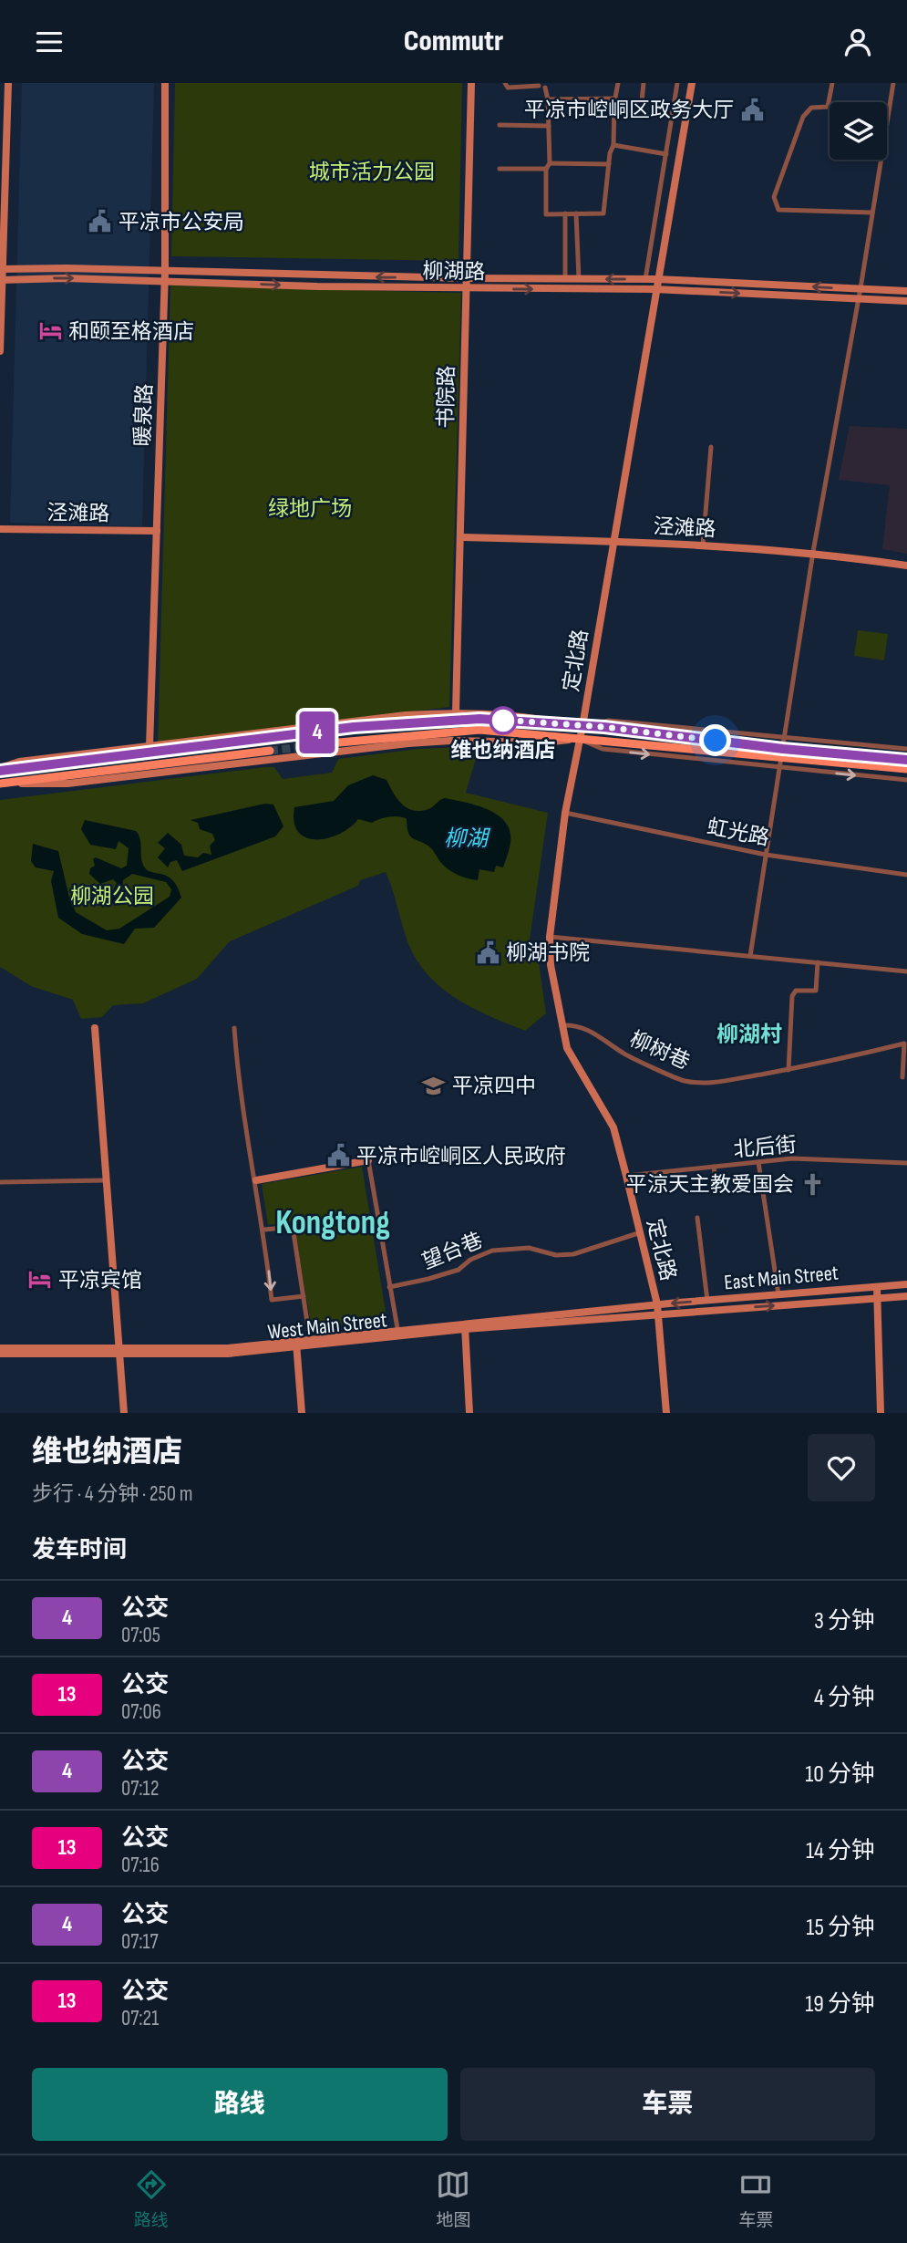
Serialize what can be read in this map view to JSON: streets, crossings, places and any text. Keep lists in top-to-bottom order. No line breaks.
{"streets":{"street":["柳湖路","书院路","暖泉路","泾滩路","定北路","虹光路","柳树巷","北后街","望台巷","East Main Street","West Main Street"]},"crossings":[["柳湖路","书院路"],["柳湖路","暖泉路"],["柳湖路","定北路"],["书院路","泾滩路"],["暖泉路","泾滩路"],["泾滩路","定北路"],["定北路","虹光路"],["定北路","柳树巷"],["定北路","北后街"],["定北路","望台巷"],["定北路","East Main Street"],["定北路","West Main Street"],["East Main Street","West Main Street"]],"districts":["柳湖村","Kongtong"],"water":["柳湖"],"parks":["城市活力公园","绿地广场","柳湖公园"],"places":{"public building":["平凉市崆峒区政务大厅","平凉市公安局","柳湖书院","平凉市崆峒区人民政府"],"hotel":["和颐至格酒店","平凉宾馆"],"other":["维也纳酒店"],"school or university":["平凉四中"],"church":["平涼天主教爱国会"]},"lines":["bus line 4"],"page":{"header":"Commutr","on_map":"4","heading":[["维也纳酒店","步行 · 4 分钟 · 250 m"],"发车时间"],"list":[{"mark":"4","name":"公交","note":"07:05","value":"3 分钟"},{"mark":"13","name":"公交","note":"07:06","value":"4 分钟"},{"mark":"4","name":"公交","note":"07:12","value":"10 分钟"},{"mark":"13","name":"公交","note":"07:16","value":"14 分钟"},{"mark":"4","name":"公交","note":"07:17","value":"15 分钟"},{"mark":"13","name":"公交","note":"07:21","value":"19 分钟"}],"buttons":["路线","车票"],"tabs":["路线","地图","车票"]}}
